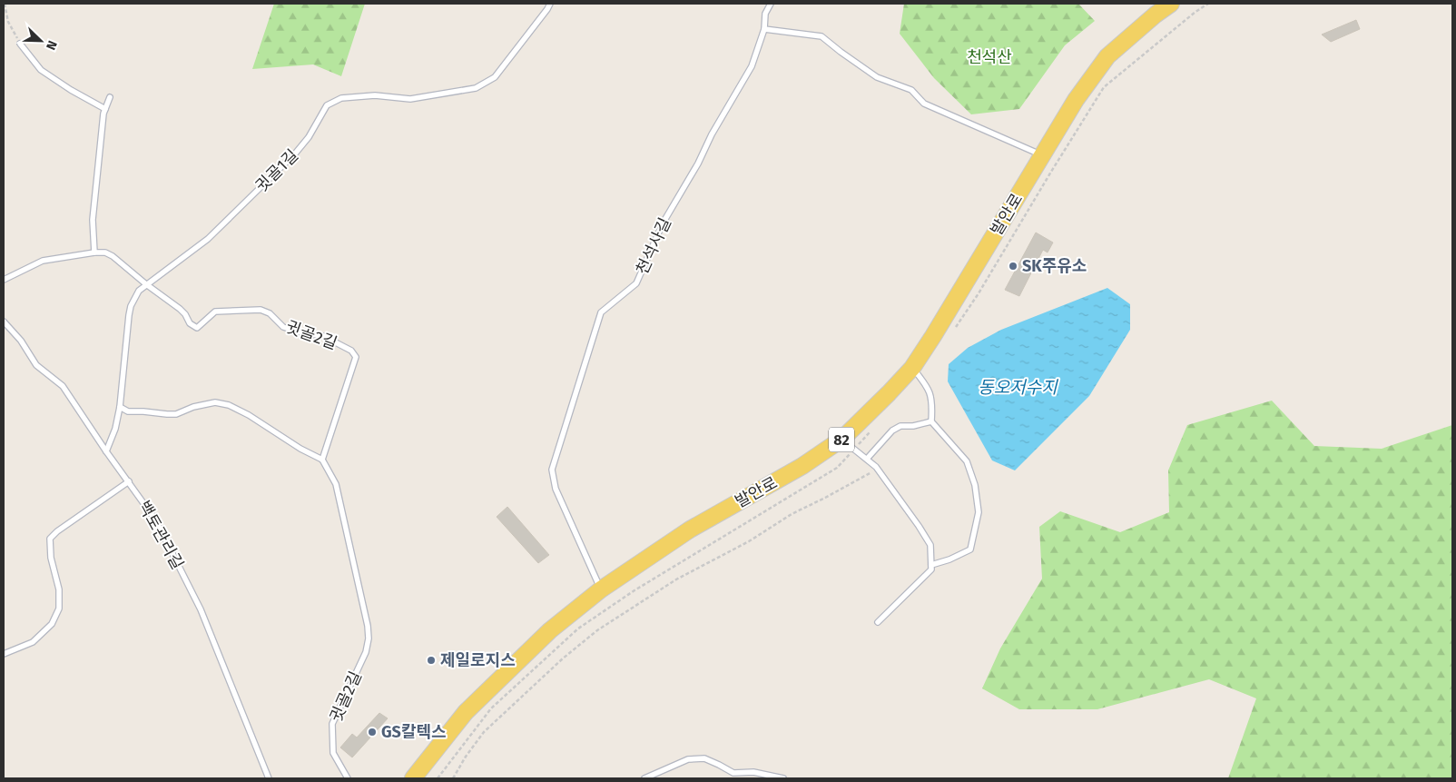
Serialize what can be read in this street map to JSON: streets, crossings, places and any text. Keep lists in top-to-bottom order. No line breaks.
{"streets":{"main road":["발안로","82"],"lane":["귓골1길","천석사길","귓골2길","백토관리길"]},"crossings":[["귓골1길","귓골2길"],["귓골1길","백토관리길"],["발안로","천석사길"]],"water":["동오저수지"],"parks":["천석산"],"places":["SK주유소","제일로지스","GS칼텍스"],"north":"bottom right"}
